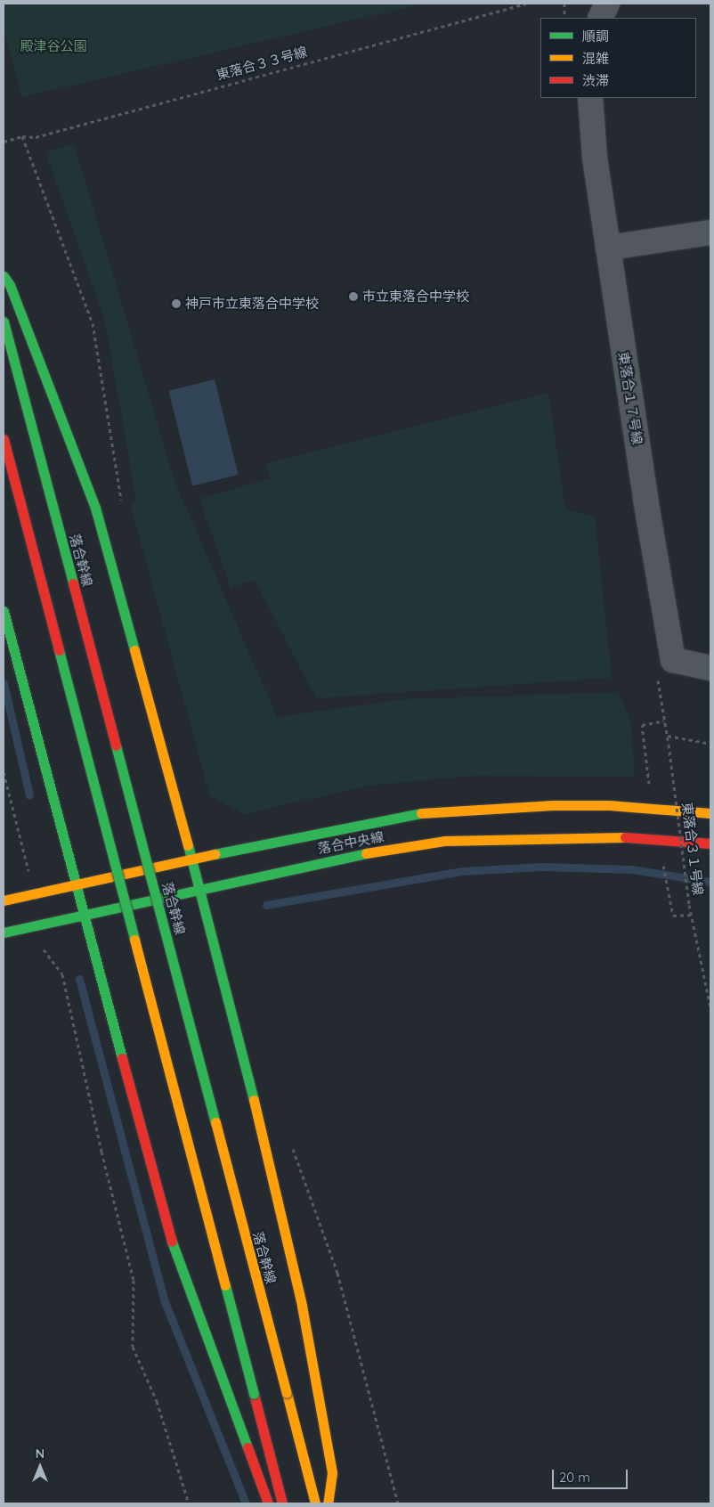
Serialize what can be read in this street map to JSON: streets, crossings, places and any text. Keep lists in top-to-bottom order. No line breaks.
{"streets":{"street":["東落合１７号線","落合幹線","落合中央線"],"path":["東落合３３号線","東落合３１号線"]},"parks":["殿津谷公園"],"places":["市立東落合中学校","神戸市立東落合中学校"],"legend":["順調","混雑","渋滞"],"scale_bar":"20 m","north":"top"}
